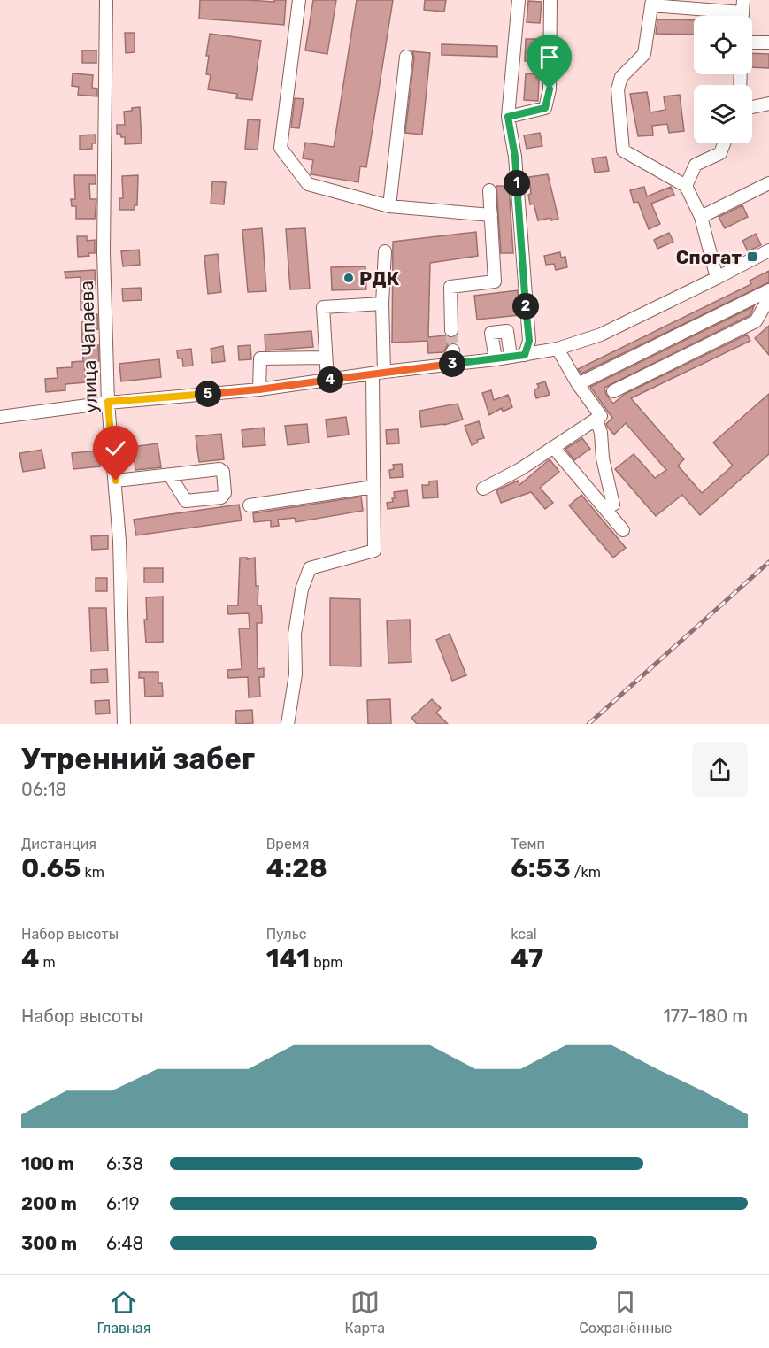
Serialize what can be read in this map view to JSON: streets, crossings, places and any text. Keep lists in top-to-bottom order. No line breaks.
{"streets":{"street":["улица Чапаева"]},"places":{"transit":["Спогат"],"other":["РДК"]},"page":{"pins":["1","2","3","4","5"],"heading":["Утренний забег","06:18"],"stats":[["Дистанция","0.65 km"],["Время","4:28"],["Темп","6:53 /km"],["Набор высоты","4 m"],["Пульс","141 bpm"],["kcal","47"]],"chart":["Набор высоты","177–180 m"],"list":[{"name":"100 m","note":"6:38"},{"name":"200 m","note":"6:19"},{"name":"300 m","note":"6:48"}],"tabs":["Главная","Карта","Сохранённые"]}}
